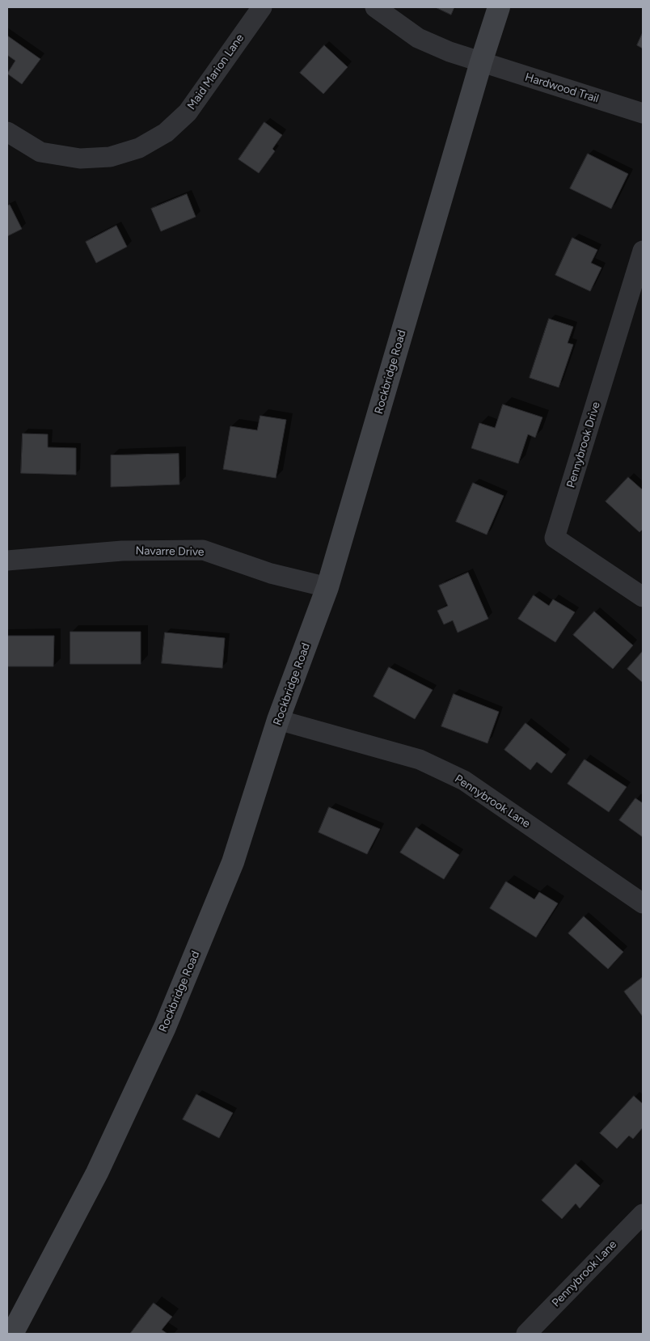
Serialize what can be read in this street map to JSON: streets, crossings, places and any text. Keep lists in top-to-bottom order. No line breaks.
{"streets":{"main road":["Rockbridge Road"],"street":["Maid Marion Lane","Hardwood Trail","Pennybrook Drive","Navarre Drive","Pennybrook Lane"]},"crossings":[["Hardwood Trail","Rockbridge Road"],["Rockbridge Road","Navarre Drive"],["Rockbridge Road","Pennybrook Lane"]]}
